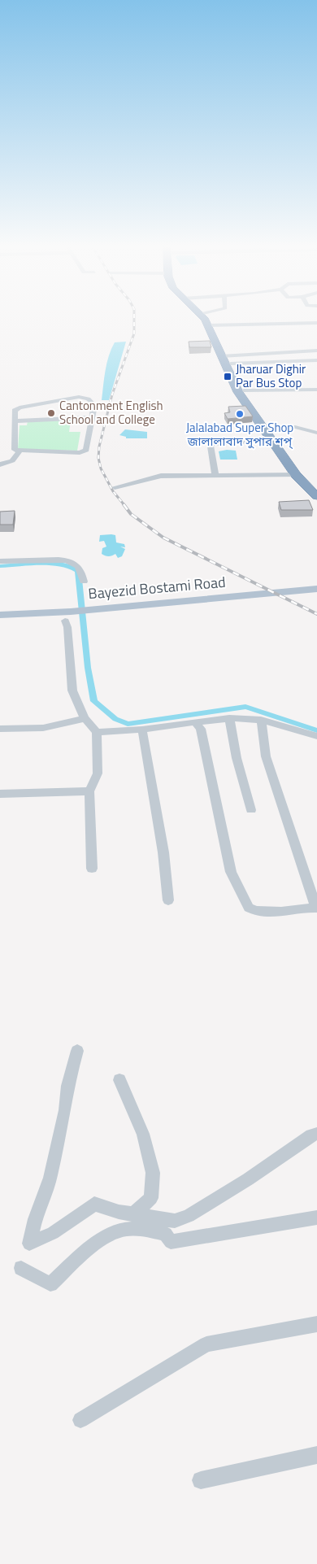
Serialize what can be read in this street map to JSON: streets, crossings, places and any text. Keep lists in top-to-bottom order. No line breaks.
{"streets":{"main road":["Bayezid Bostami Road"]},"places":{"transit":["Jharuar Dighir Par Bus Stop"],"other":["Cantonment English School and College","Jalalabad Super Shop জালালাবাদ সুপার শপ্"]}}
